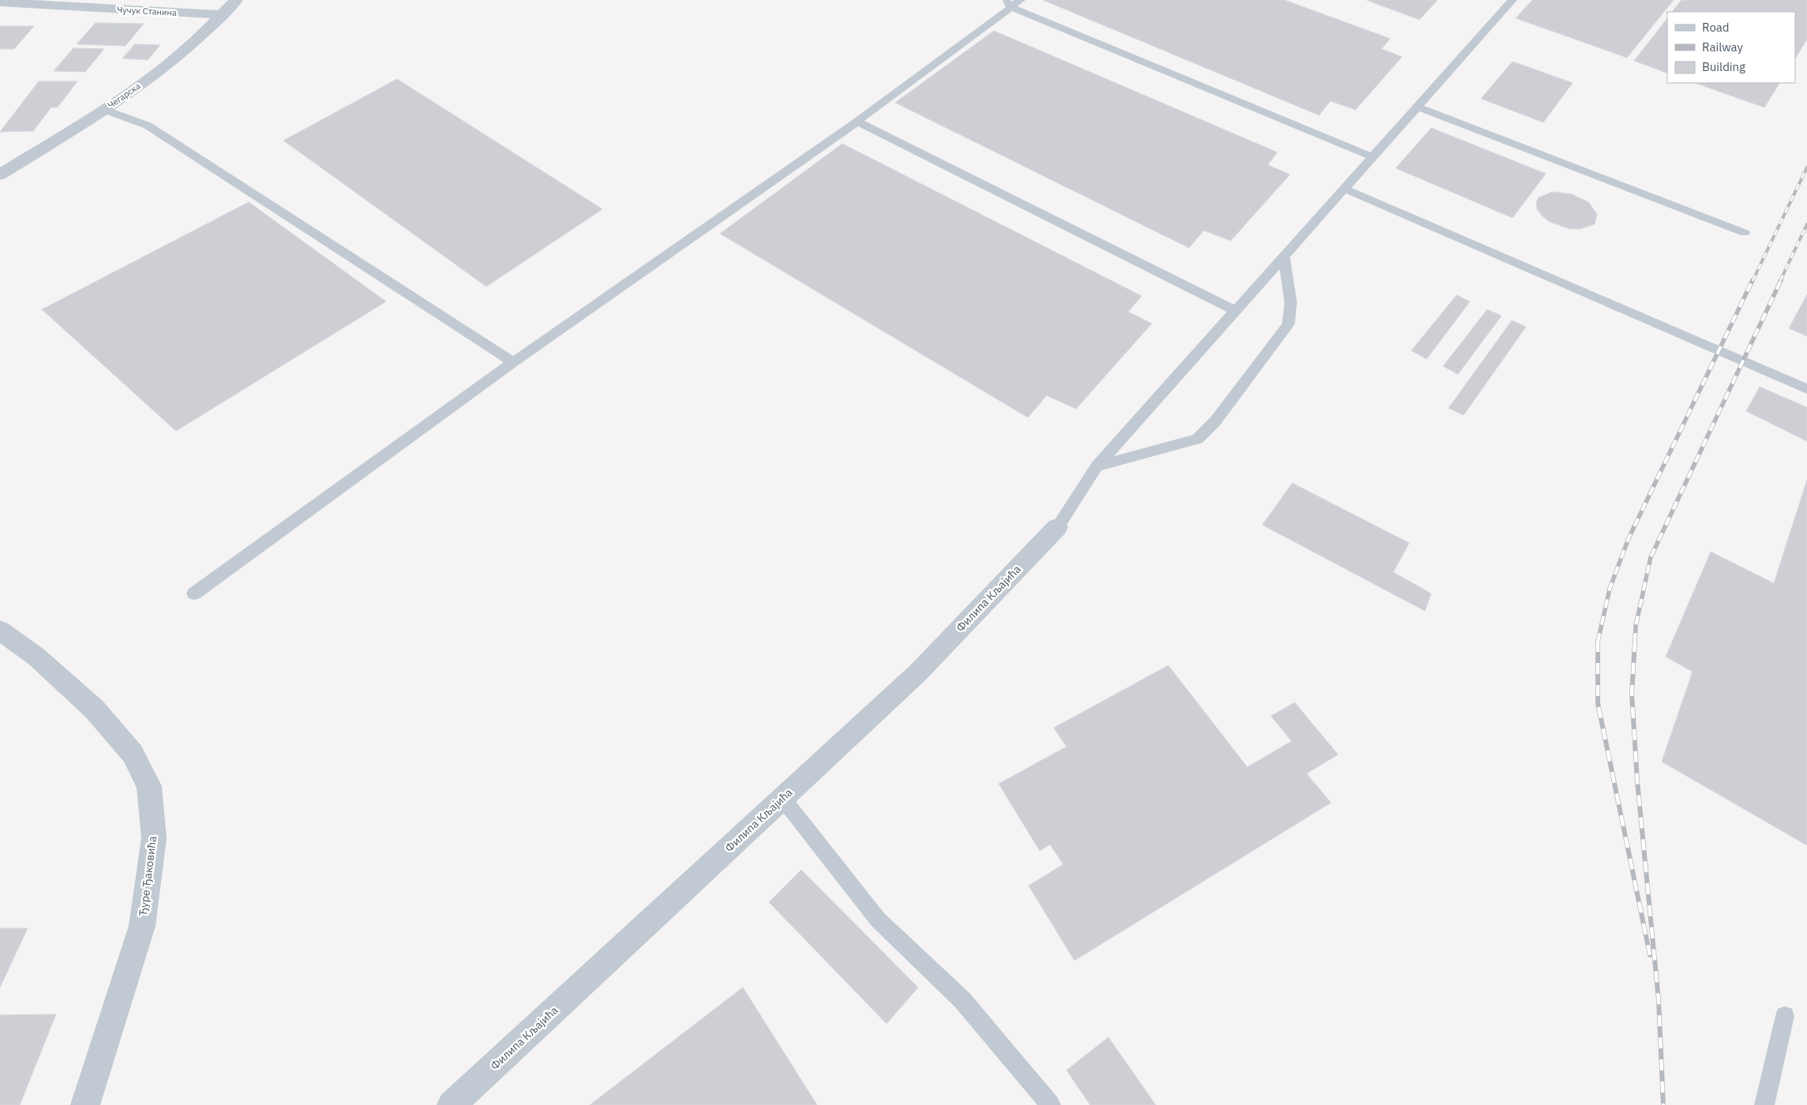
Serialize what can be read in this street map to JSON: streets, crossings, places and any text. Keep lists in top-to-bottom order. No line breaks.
{"streets":{"street":["Чучук Станина","Чегарска","Филипа Кљајића","Ђуре Ђаковића"]},"crossings":[["Чучук Станина","Чегарска"]],"legend":["Road","Railway","Building"]}
